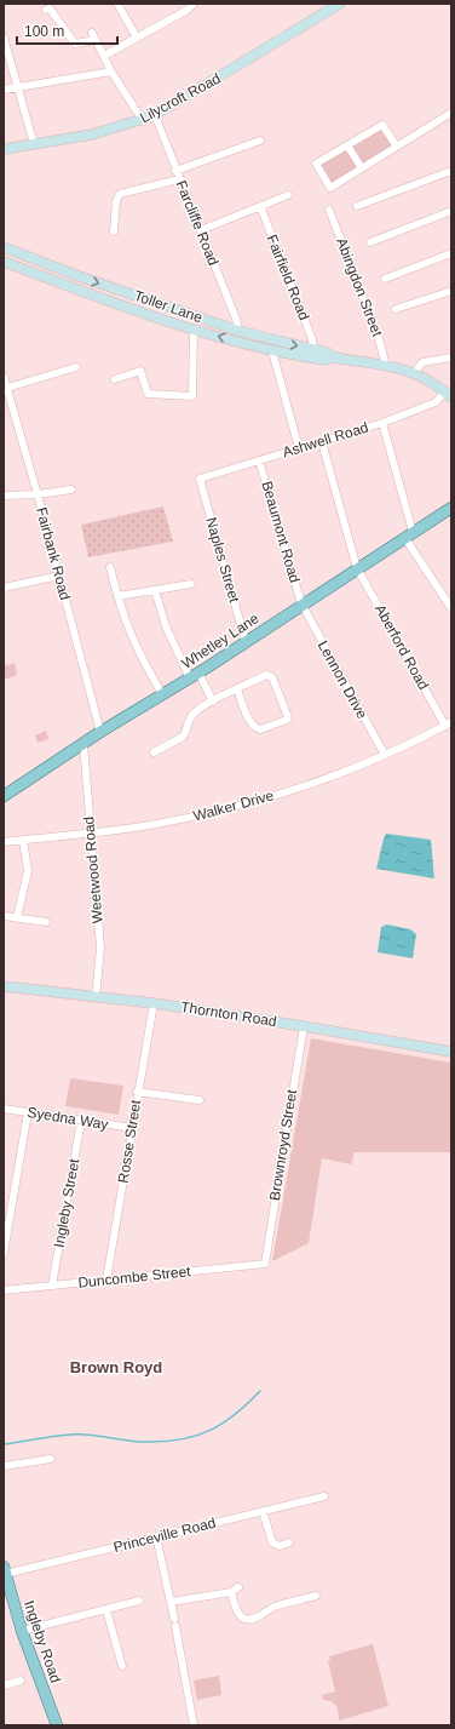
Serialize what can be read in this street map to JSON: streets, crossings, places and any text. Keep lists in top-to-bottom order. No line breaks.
{"streets":{"main road":["Lilycroft Road","Toller Lane","Whetley Lane","Thornton Road","Ingleby Road"],"street":["Farcliffe Road","Fairfield Road","Abingdon Street","Ashwell Road","Beaumont Road","Fairbank Road","Naples Street","Aberford Road","Lennon Drive","Walker Drive","Weetwood Road","Syedna Way","Rosse Street","Brownroyd Street","Ingleby Street","Duncombe Street","Princeville Road"]},"crossings":[["Lilycroft Road","Farcliffe Road"],["Farcliffe Road","Toller Lane"],["Fairfield Road","Toller Lane"],["Abingdon Street","Toller Lane"],["Toller Lane","Ashwell Road"],["Ashwell Road","Beaumont Road"],["Ashwell Road","Naples Street"],["Ashwell Road","Aberford Road"],["Beaumont Road","Whetley Lane"],["Beaumont Road","Lennon Drive"],["Fairbank Road","Whetley Lane"],["Naples Street","Whetley Lane"],["Whetley Lane","Aberford Road"],["Whetley Lane","Lennon Drive"],["Whetley Lane","Weetwood Road"],["Aberford Road","Walker Drive"],["Lennon Drive","Walker Drive"],["Walker Drive","Weetwood Road"],["Weetwood Road","Thornton Road"],["Thornton Road","Rosse Street"],["Thornton Road","Brownroyd Street"],["Syedna Way","Rosse Street"],["Syedna Way","Ingleby Street"],["Rosse Street","Duncombe Street"],["Brownroyd Street","Duncombe Street"],["Ingleby Street","Duncombe Street"],["Princeville Road","Ingleby Road"]],"districts":["Brown Royd"],"scale_bar":"100 m"}
